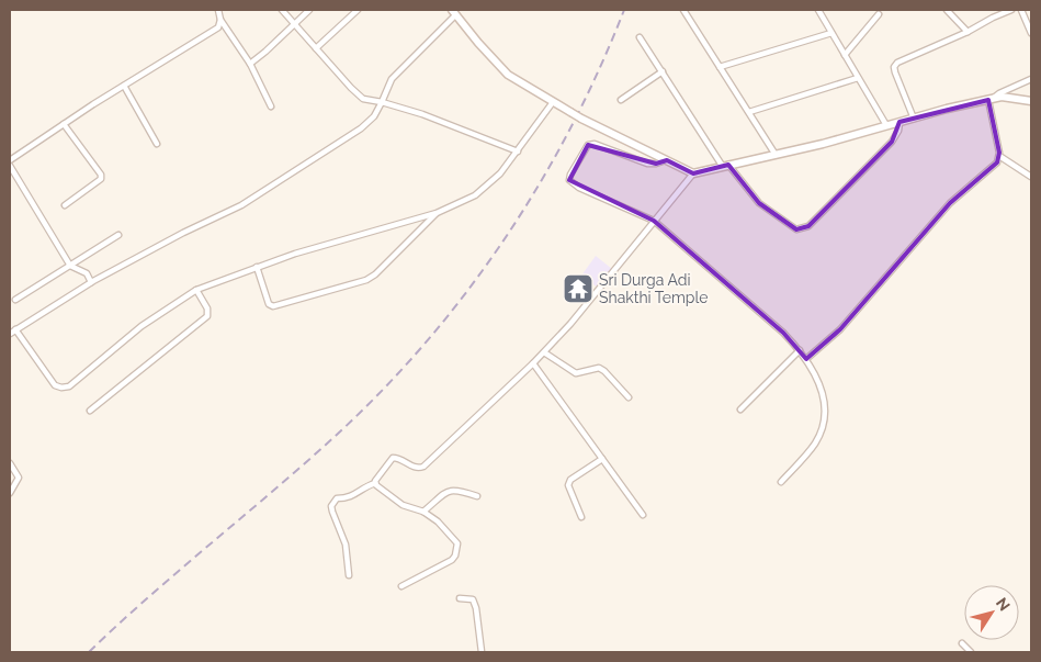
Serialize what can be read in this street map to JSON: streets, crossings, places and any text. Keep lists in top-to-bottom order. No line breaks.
{"places":{"temple":["Sri Durga Adi Shakthi Temple"]},"north":"top right"}
